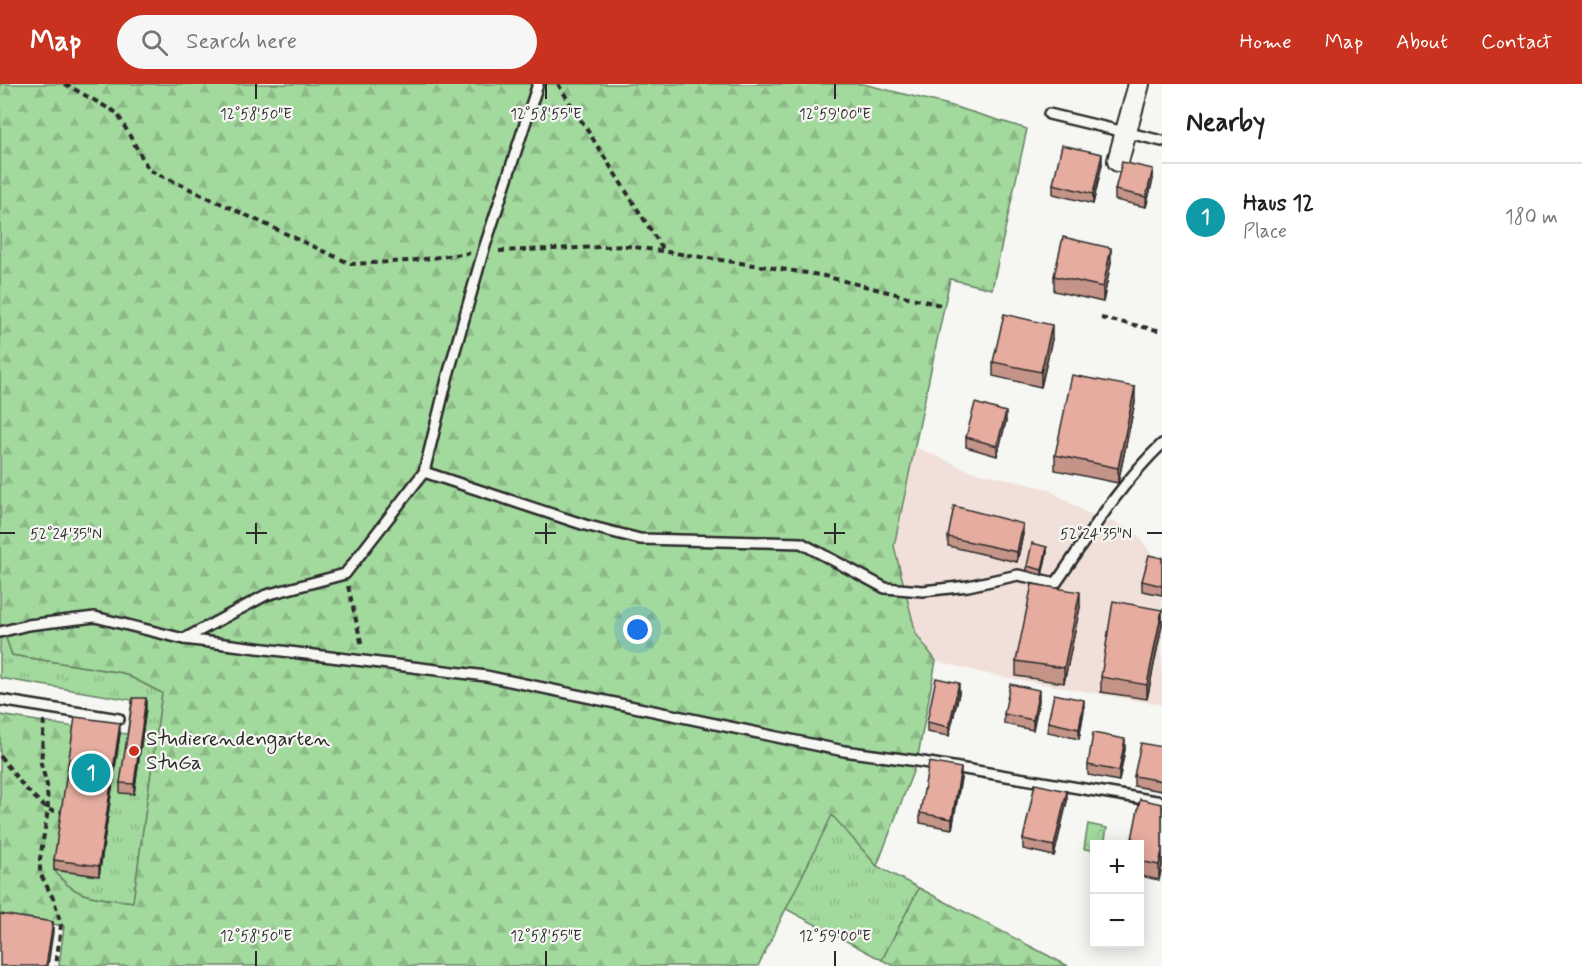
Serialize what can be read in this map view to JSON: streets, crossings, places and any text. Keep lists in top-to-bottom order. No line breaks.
{"places":["Studierendengarten StuGa"],"page":{"header":"Map","search":"Search here","nav":["Home","Map","About","Contact"],"heading":"Nearby","list":[{"mark":"1","name":"Haus 12","note":"Place","value":"180 m"}],"pins":"1","map_buttons":["+","−"]},"coordinates":["12°58'50\"E","12°58'55\"E","12°59'00\"E","52°24'35\"N"]}
